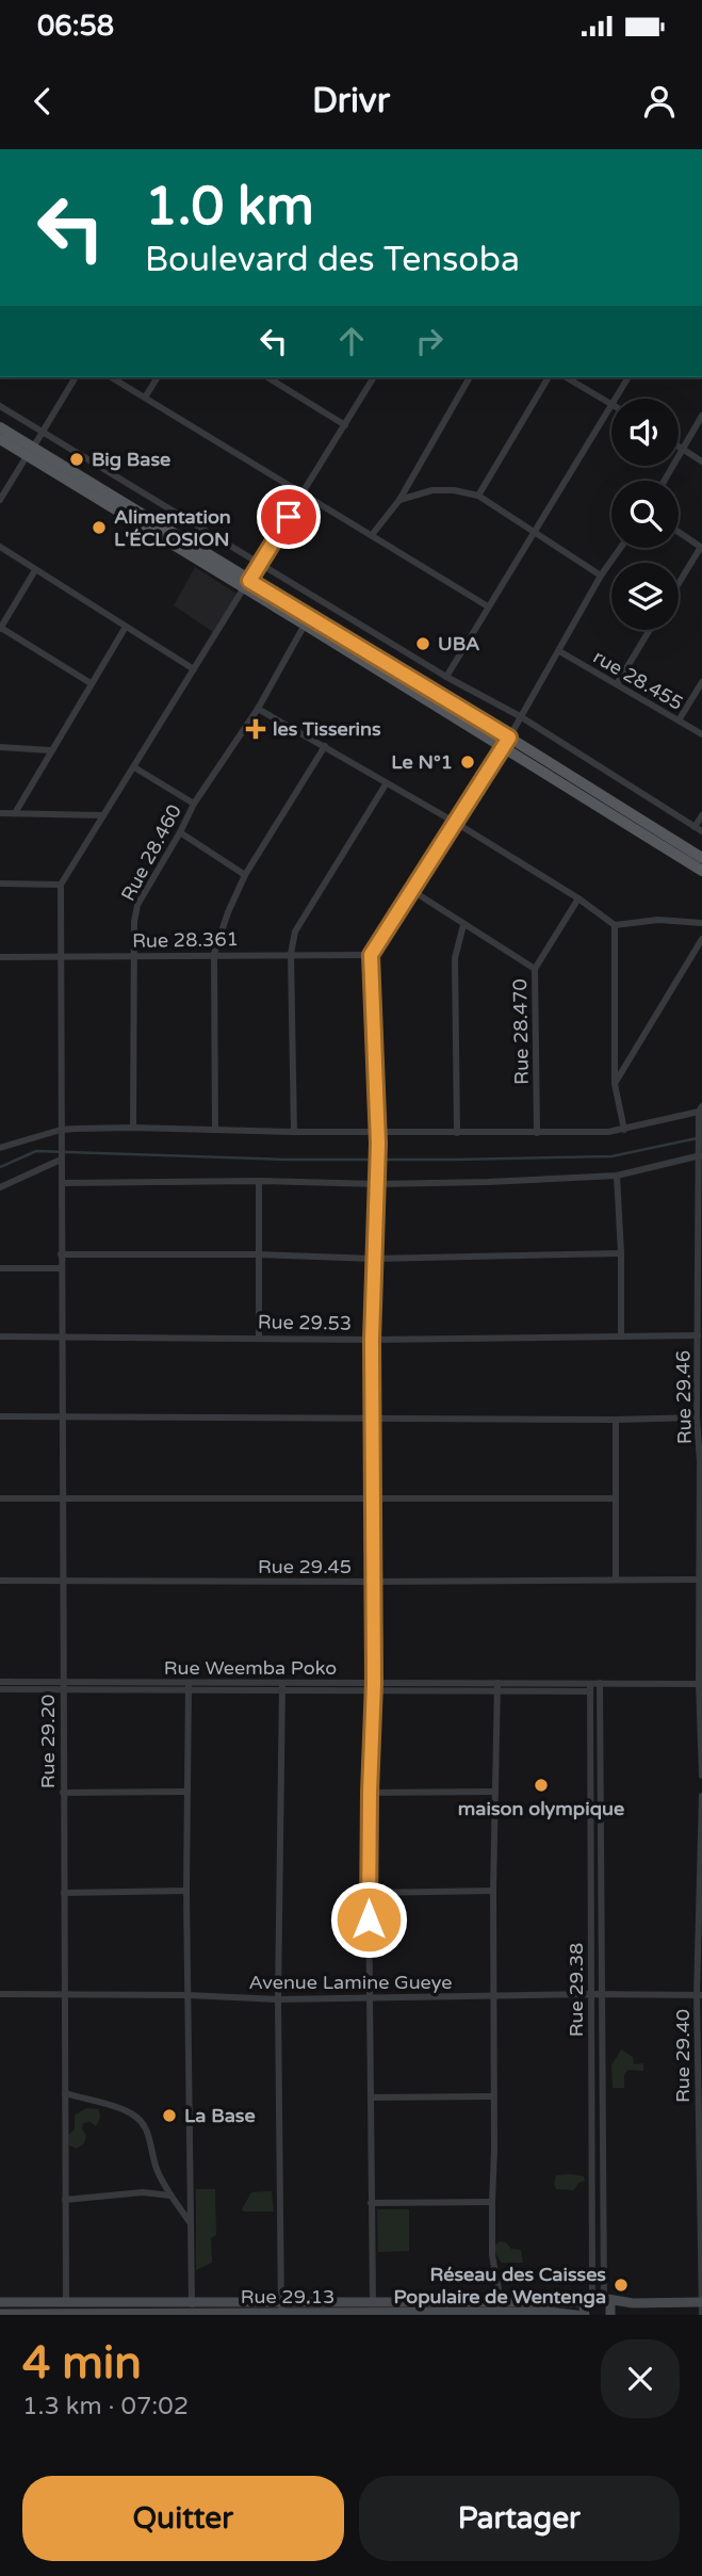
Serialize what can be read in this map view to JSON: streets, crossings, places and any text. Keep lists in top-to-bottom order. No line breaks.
{"streets":{"main road":["Rue 29.13"],"street":["rue 28.455","Rue 28.460","Rue 28.361","Rue 28.470","Rue 29.53","Rue 29.46","Rue 29.45","Rue Weemba Poko","Rue 29.20","Avenue Lamine Gueye","Rue 29.38","Rue 29.40"]},"crossings":[["Rue 28.460","Rue 28.361"],["Rue 29.53","Rue 29.46"],["Rue 29.53","Rue 29.20"],["Rue 29.46","Rue 29.45"],["Rue 29.46","Rue Weemba Poko"],["Rue 29.45","Rue 29.20"],["Rue Weemba Poko","Rue 29.20"],["Rue Weemba Poko","Rue 29.38"],["Rue 29.20","Avenue Lamine Gueye"],["Avenue Lamine Gueye","Rue 29.38"],["Avenue Lamine Gueye","Rue 29.40"]],"places":{"other":["Big Base","Alimentation L'ÉCLOSION","UBA","Le N°1","maison olympique","La Base","Réseau des Caisses Populaire de Wentenga"],"health":["les Tisserins"]},"page":{"status":"06:58","header":"Drivr","turn":["1.0 km","Boulevard des Tensoba"],"heading":["4 min","1.3 km · 07:02"],"buttons":["Quitter","Partager"]}}
